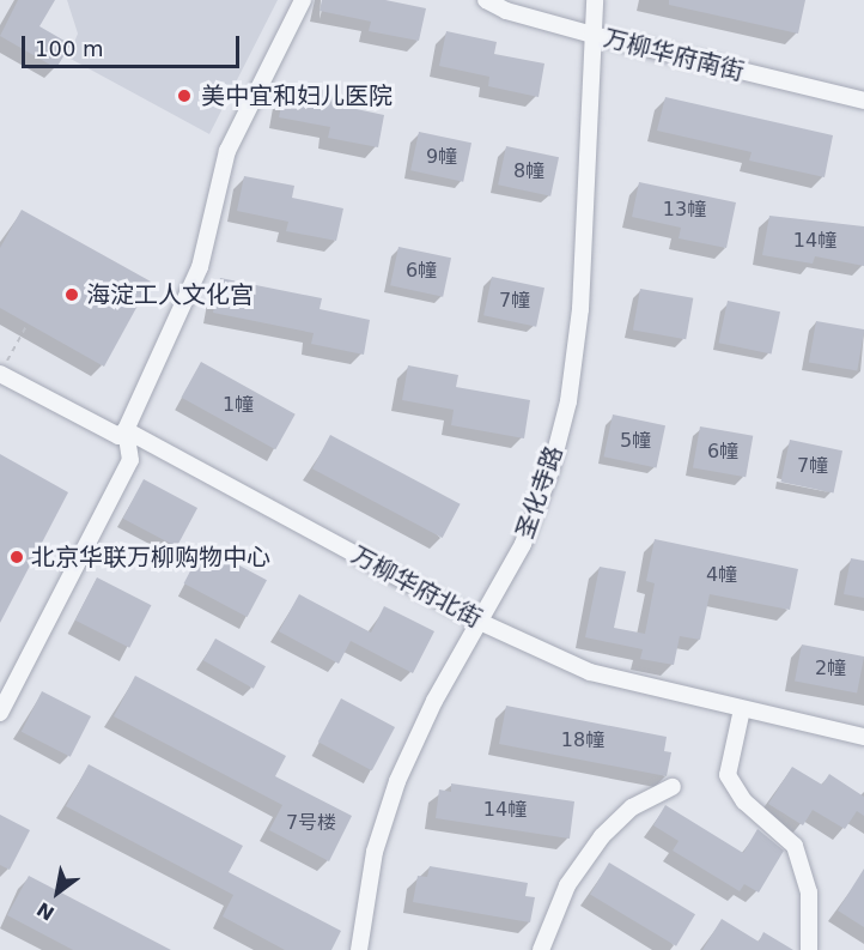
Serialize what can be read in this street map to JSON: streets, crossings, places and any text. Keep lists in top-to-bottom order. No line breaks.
{"streets":{"street":["万柳华府南街","圣化寺路","万柳华府北街"]},"crossings":[["万柳华府南街","圣化寺路"],["圣化寺路","万柳华府北街"]],"places":["美中宜和妇儿医院","海淀工人文化宫","北京华联万柳购物中心"],"house_numbers":["9幢","8幢","13幢","14幢","6幢","7幢","1幢","5幢","6幢","7幢","4幢","2幢","18幢","14幢","7号楼"],"scale_bar":"100 m","north":"bottom left"}
